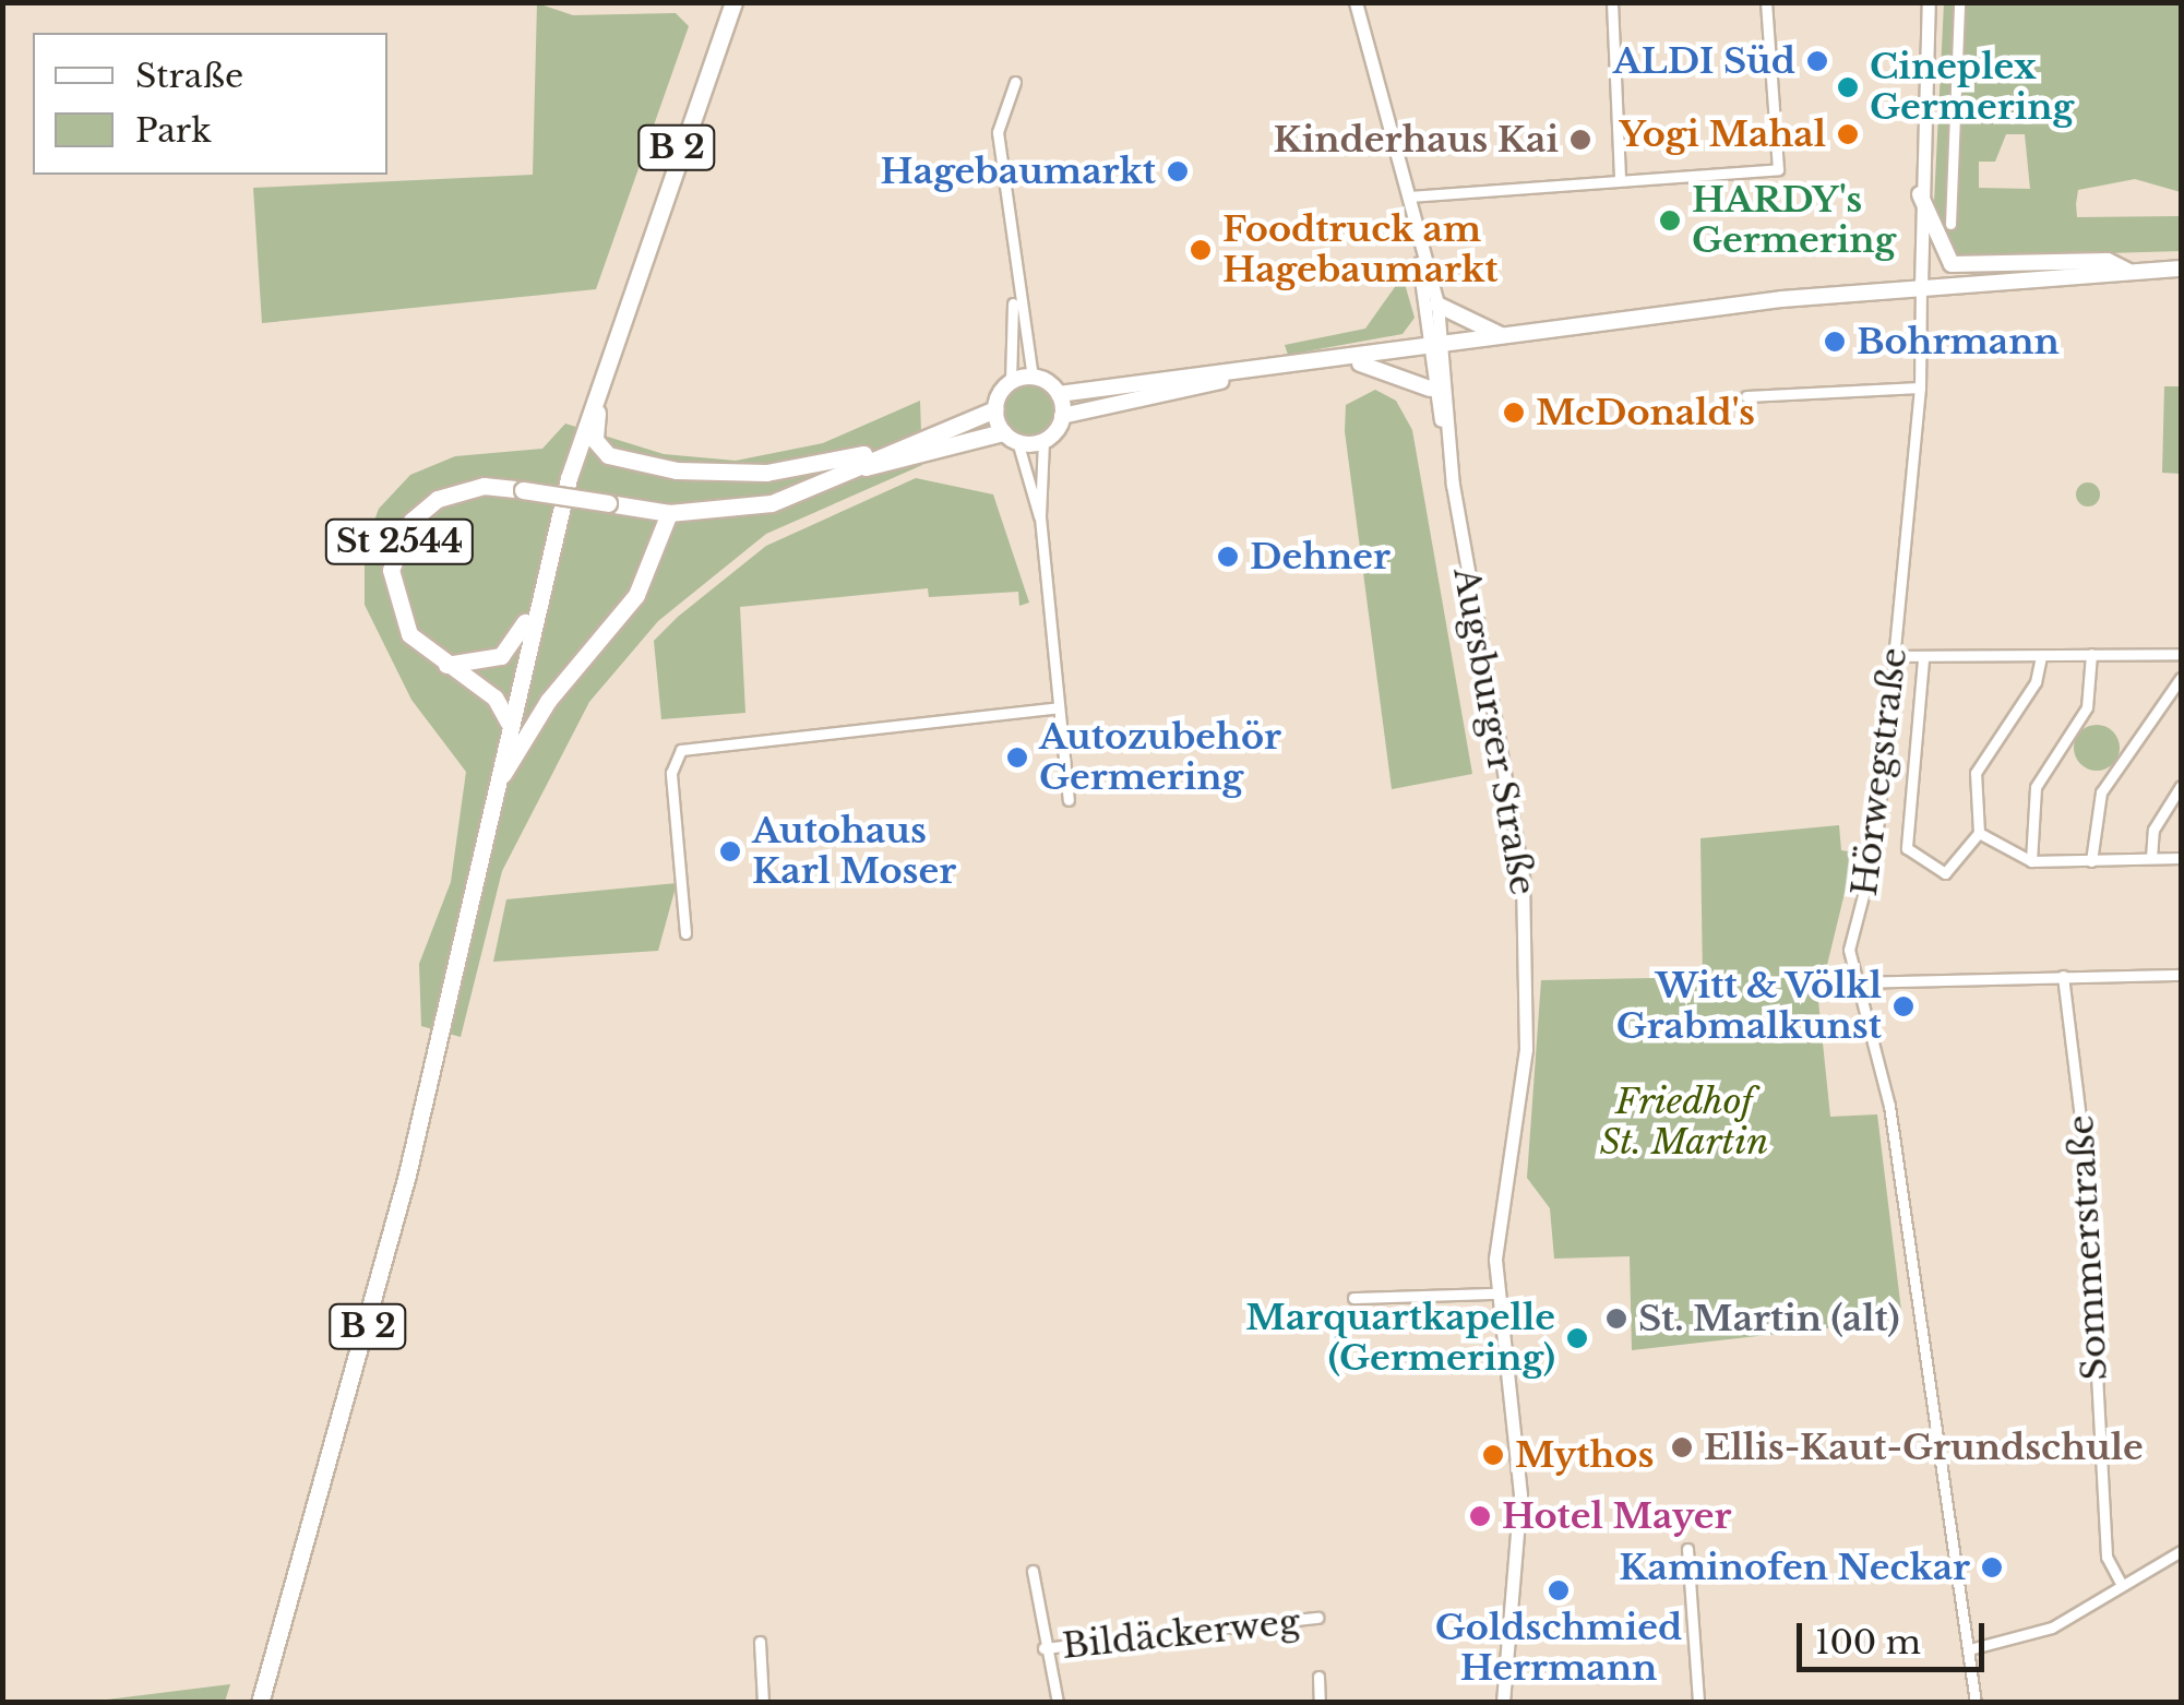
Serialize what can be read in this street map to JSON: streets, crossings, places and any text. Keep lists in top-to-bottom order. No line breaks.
{"streets":{"main road":["B 2","St 2544"],"street":["Augsburger Straße","Hörwegstraße","Sommerstraße","Bildäckerweg"]},"parks":["Friedhof St. Martin"],"places":["ALDI Süd","Cineplex Germering","Yogi Mahal","Kinderhaus Kai","Hagebaumarkt","HARDY's Germering","Foodtruck am Hagebaumarkt","Bohrmann","McDonald's","Dehner","Autozubehör Germering","Autohaus Karl Moser","Witt & Völkl Grabmalkunst","St. Martin (alt)","Marquartkapelle (Germering)","Ellis-Kaut-Grundschule","Mythos","Hotel Mayer","Kaminofen Neckar","Goldschmied Herrmann"],"legend":["Straße","Park"],"scale_bar":"100 m"}
